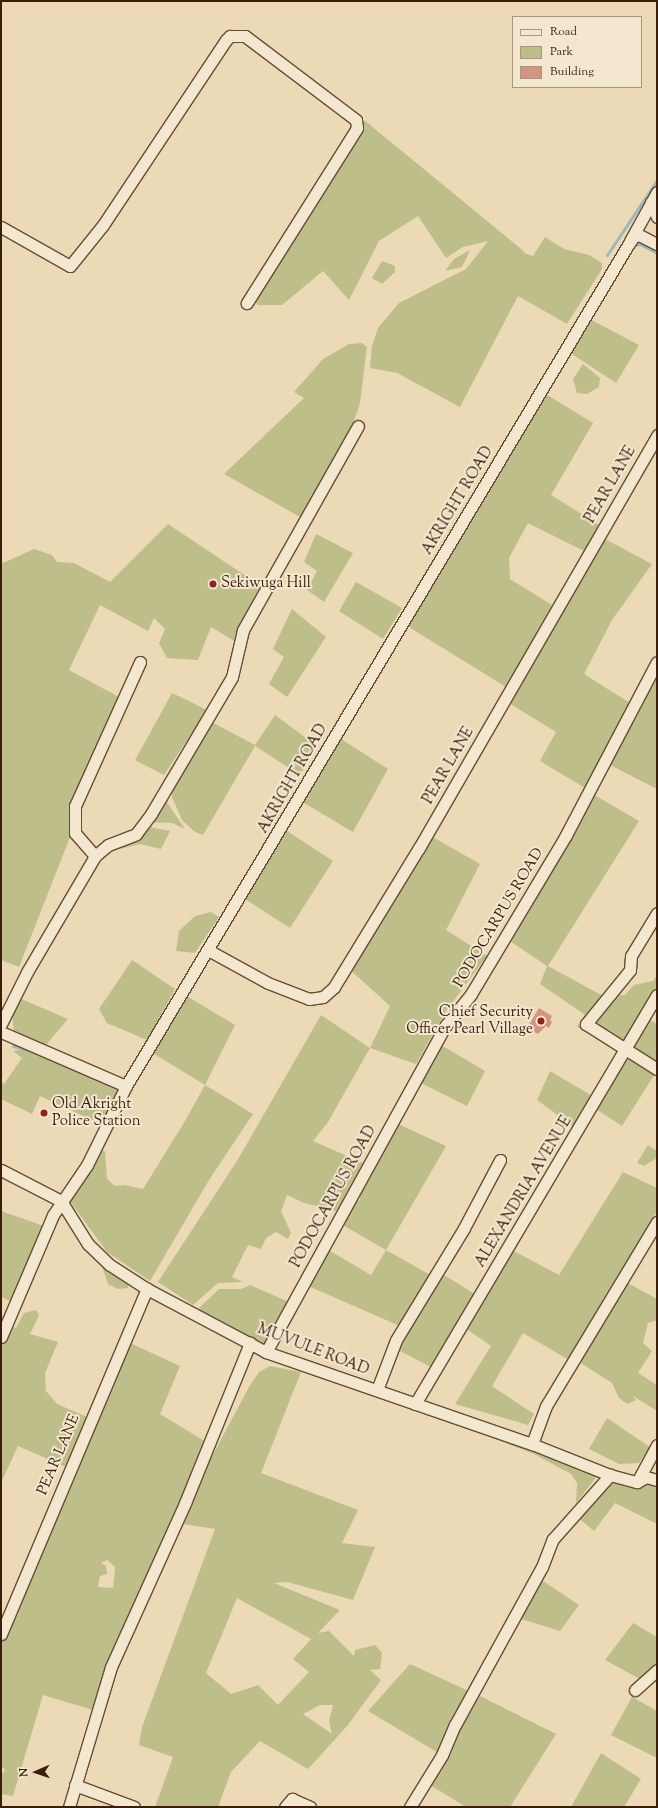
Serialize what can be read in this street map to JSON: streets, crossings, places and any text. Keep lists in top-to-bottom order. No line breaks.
{"streets":{"street":["PEAR LANE","AKRIGHT ROAD","PODOCARPUS ROAD","ALEXANDRIA AVENUE","MUVULE ROAD"]},"crossings":[["PEAR LANE","AKRIGHT ROAD"],["PEAR LANE","MUVULE ROAD"],["AKRIGHT ROAD","MUVULE ROAD"],["PODOCARPUS ROAD","MUVULE ROAD"],["ALEXANDRIA AVENUE","MUVULE ROAD"]],"places":["Sekiwuga Hill","Chief Security Officer Pearl Village","Old Akright Police Station"],"legend":["Road","Park","Building"],"north":"left"}
